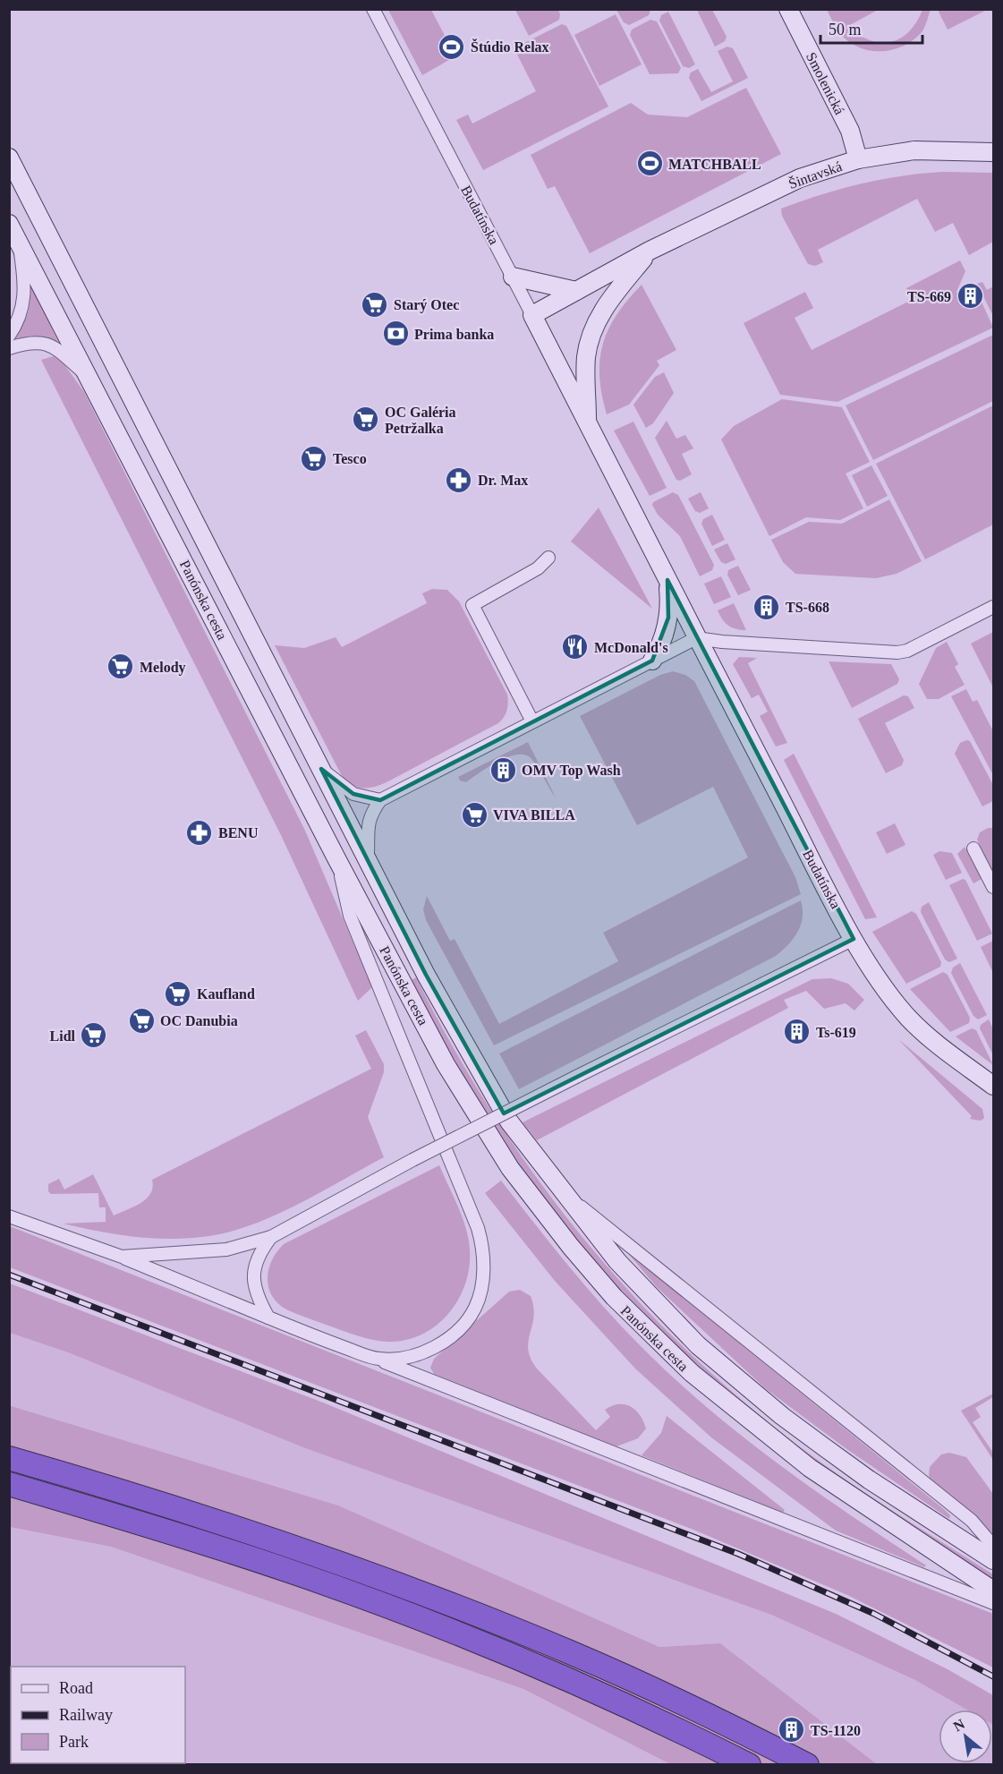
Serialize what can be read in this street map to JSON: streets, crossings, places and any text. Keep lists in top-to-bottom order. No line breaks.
{"streets":{"main road":["Smolenická","Šintavská","Budatínska","Panónska cesta"]},"crossings":[["Smolenická","Šintavská"],["Šintavská","Budatínska"]],"places":{"sports":["Štúdio Relax","MATCHBALL"],"building":["TS-669","TS-668","OMV Top Wash","Ts-619","TS-1120"],"supermarket":["Starý Otec","OC Galéria Petržalka","Tesco","Melody","VIVA BILLA","Kaufland","OC Danubia","Lidl"],"bank":["Prima banka"],"pharmacy":["Dr. Max","BENU"],"restaurant":["McDonald's"]},"legend":["Road","Railway","Park"],"scale_bar":"50 m","north":"top left"}
